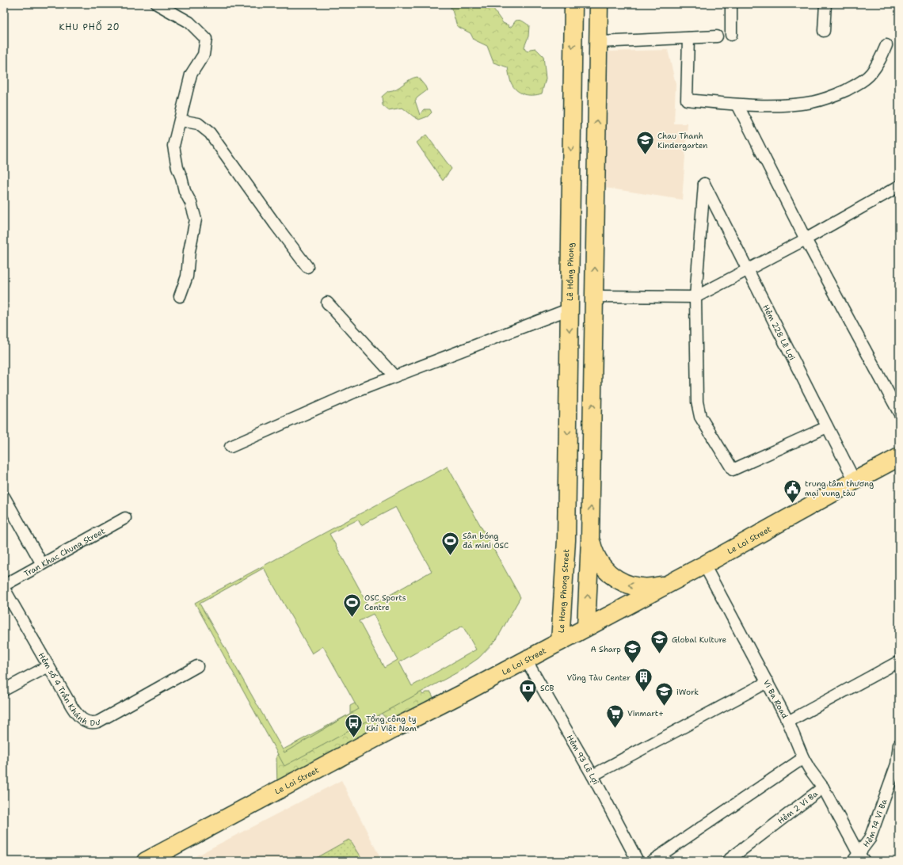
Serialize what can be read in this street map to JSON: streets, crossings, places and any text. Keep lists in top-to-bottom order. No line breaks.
{"streets":{"main road":["Lê Hồng Phong","Le Loi Street","Le Hong Phong Street"],"street":["Hẻm 228 Lê Lợi","Tran Khac Chung Street","Hẻm số 4 Trần Khánh Dư","Vi Ba Road","Hẻm 93 Lê Lợi","Hẻm 2 Vi Ba","Hẻm 14 Vi Ba"]},"crossings":[["Lê Hồng Phong","Le Hong Phong Street"],["Hẻm 228 Lê Lợi","Le Loi Street"],["Le Loi Street","Le Hong Phong Street"],["Le Loi Street","Vi Ba Road"],["Le Loi Street","Hẻm 93 Lê Lợi"],["Vi Ba Road","Hẻm 2 Vi Ba"]],"districts":["KHU PHỐ 20"],"places":{"school or university":["Chau Thanh Kindergarten","Global Kulture","A Sharp","iWork"],"public building":["trung tâm thương mại vung tàu"],"sports":["Sân bóng đá mini OSC","OSC Sports Centre"],"building":["Vũng Tàu Center"],"bank":["SCB"],"supermarket":["Vinmart+"],"bus stop":["Tổng công ty Khí Việt Nam"]}}
